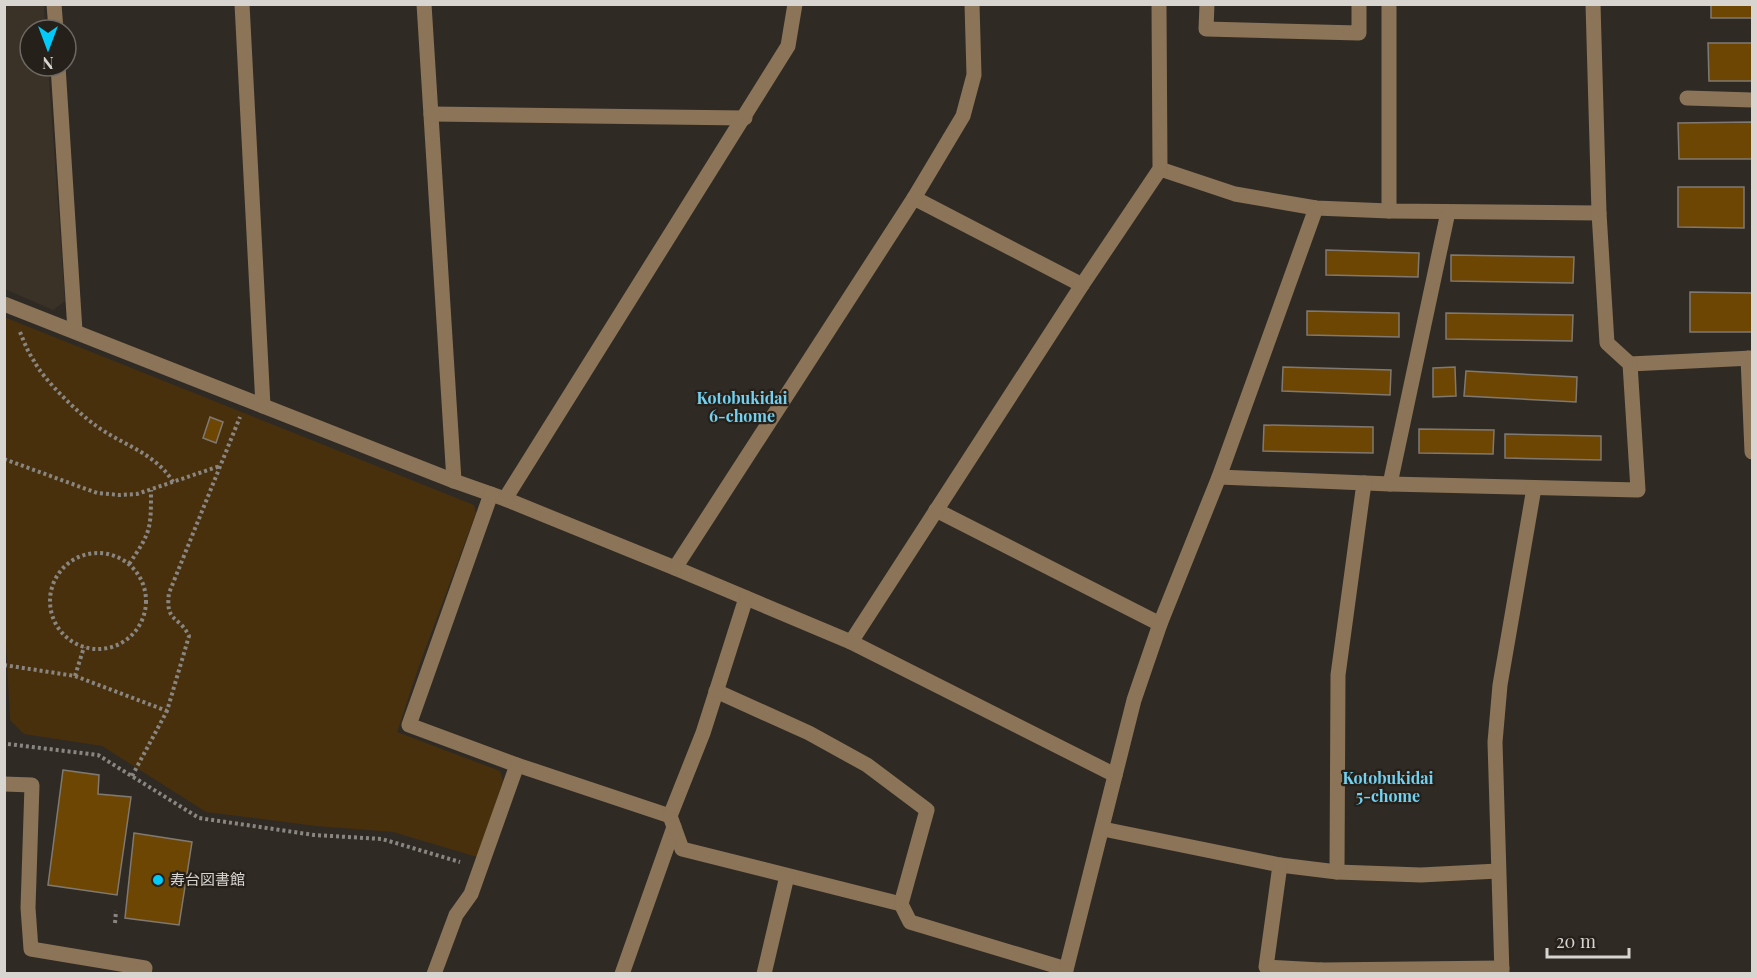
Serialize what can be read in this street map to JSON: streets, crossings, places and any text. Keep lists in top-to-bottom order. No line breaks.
{"districts":["Kotobukidai 6-chome","Kotobukidai 5-chome"],"places":["寿台図書館"],"scale_bar":"20 m","north":"bottom"}
